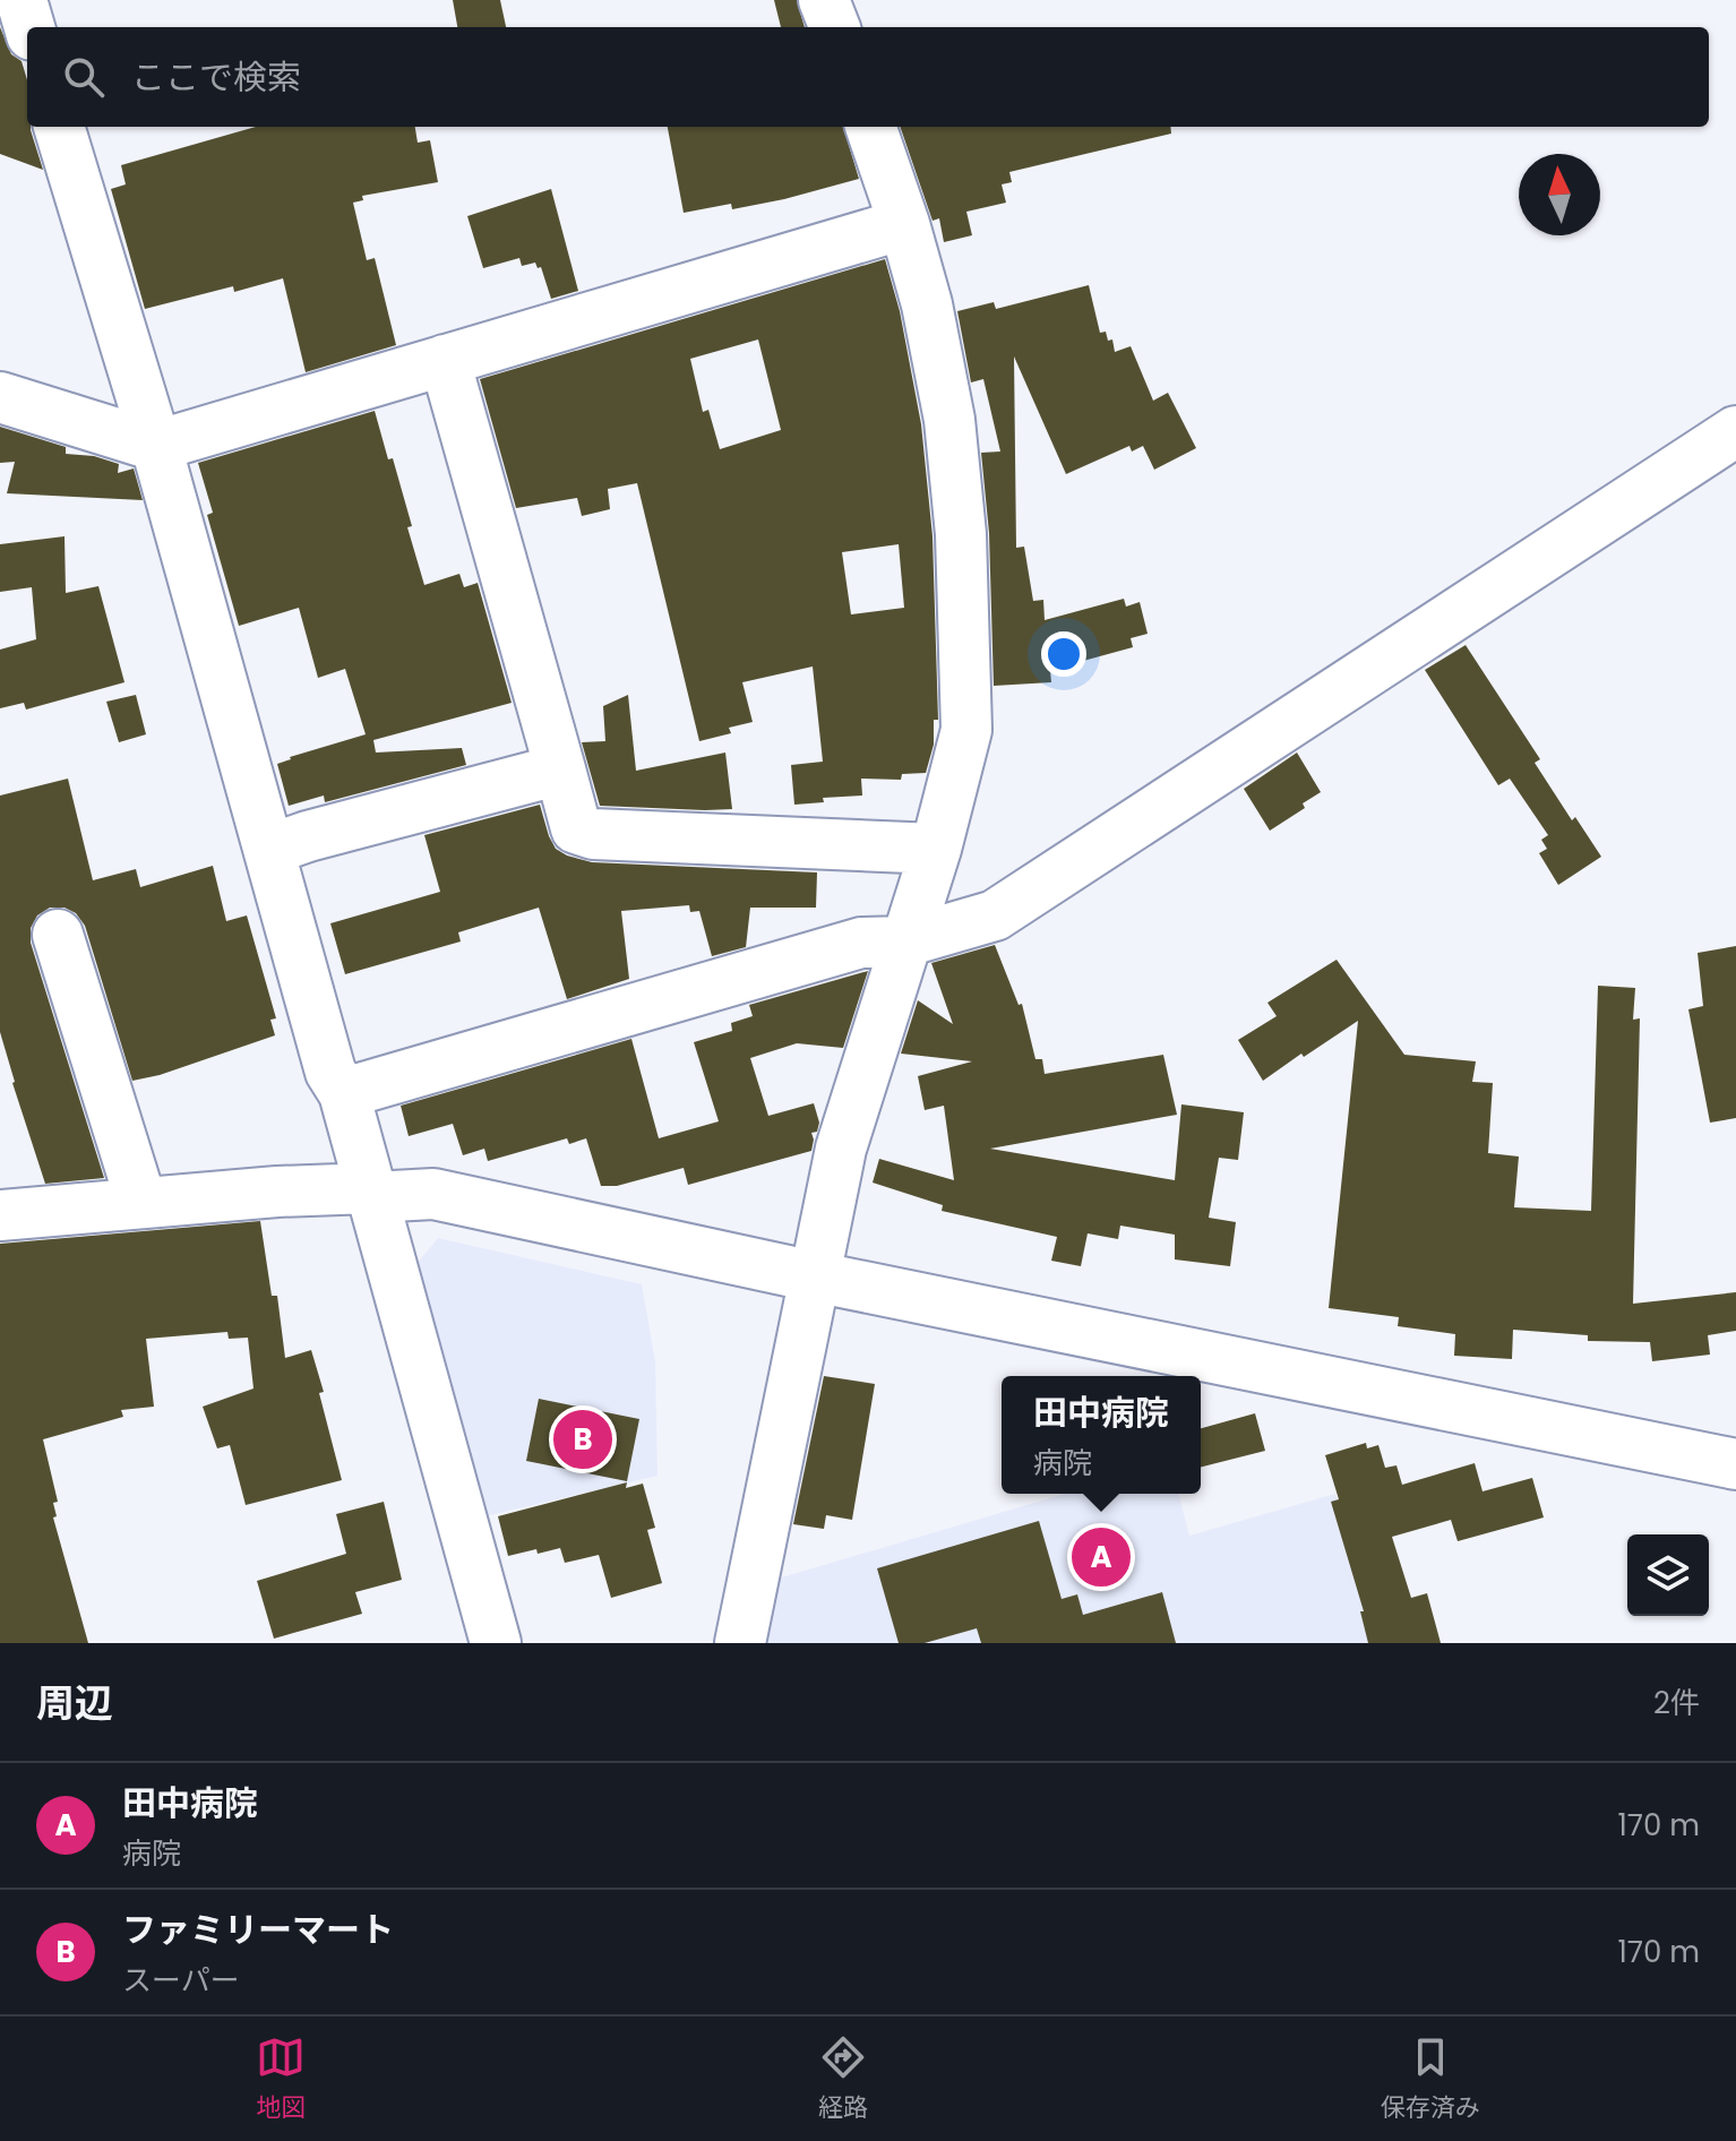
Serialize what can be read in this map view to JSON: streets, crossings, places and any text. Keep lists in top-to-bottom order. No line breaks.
{"north":"top","page":{"search":"ここで検索","popup":["田中病院","病院"],"pins":["B","A"],"heading":["周辺","2件"],"list":[{"mark":"A","name":"田中病院","note":"病院","value":"170 m"},{"mark":"B","name":"ファミリーマート","note":"スーパー","value":"170 m"}],"nav":["地図","経路","保存済み"]}}
